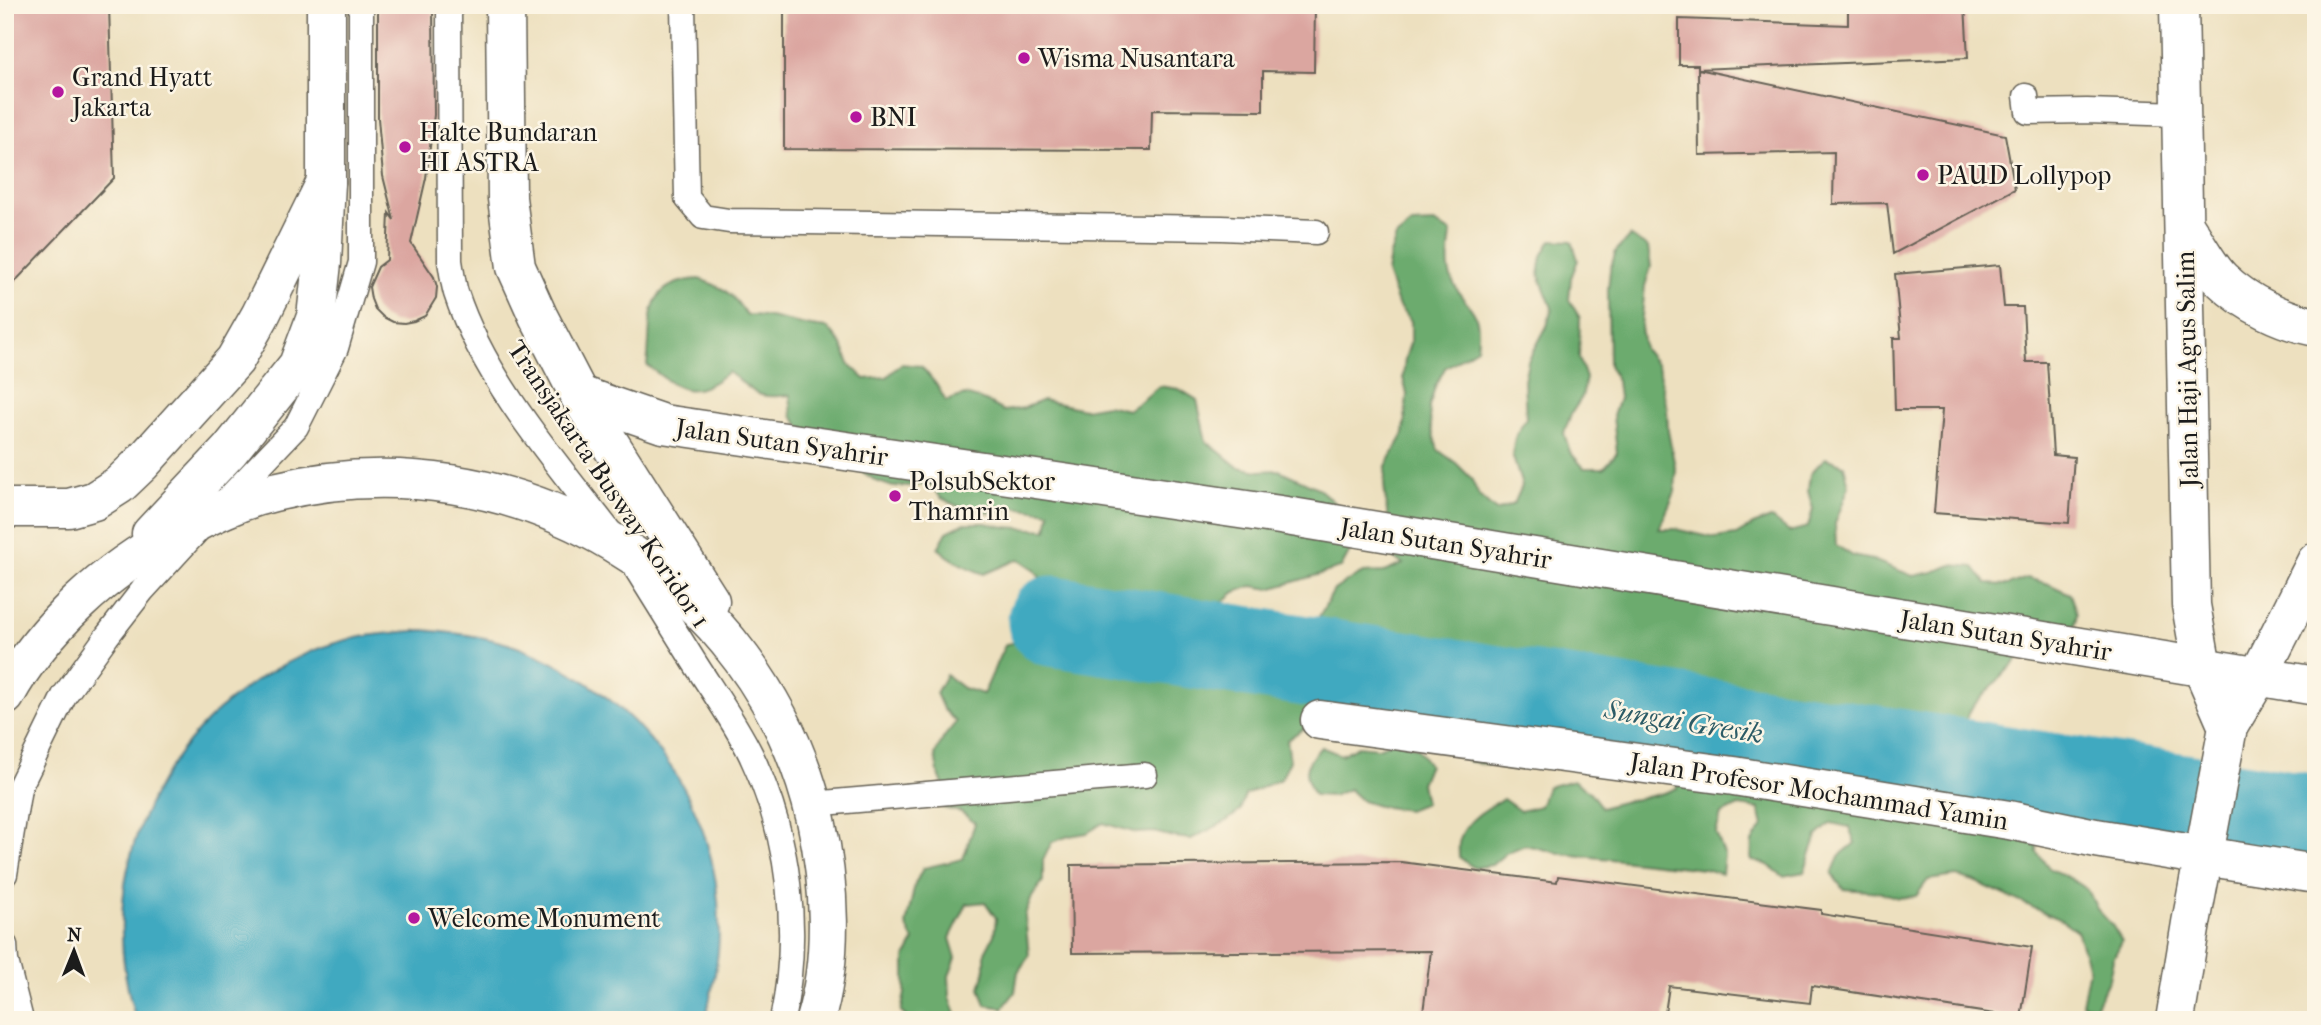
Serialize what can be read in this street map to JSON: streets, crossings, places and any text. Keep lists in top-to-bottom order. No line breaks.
{"streets":{"street":["Jalan Haji Agus Salim","Jalan Sutan Syahrir","Jalan Profesor Mochammad Yamin"],"lane":["Transjakarta Busway Koridor 1"]},"crossings":[["Jalan Haji Agus Salim","Jalan Sutan Syahrir"]],"water":["Sungai Gresik"],"places":["Wisma Nusantara","Grand Hyatt Jakarta","BNI","Halte Bundaran HI ASTRA","PAUD Lollypop","PolsubSektor Thamrin","Welcome Monument"],"north":"top"}
